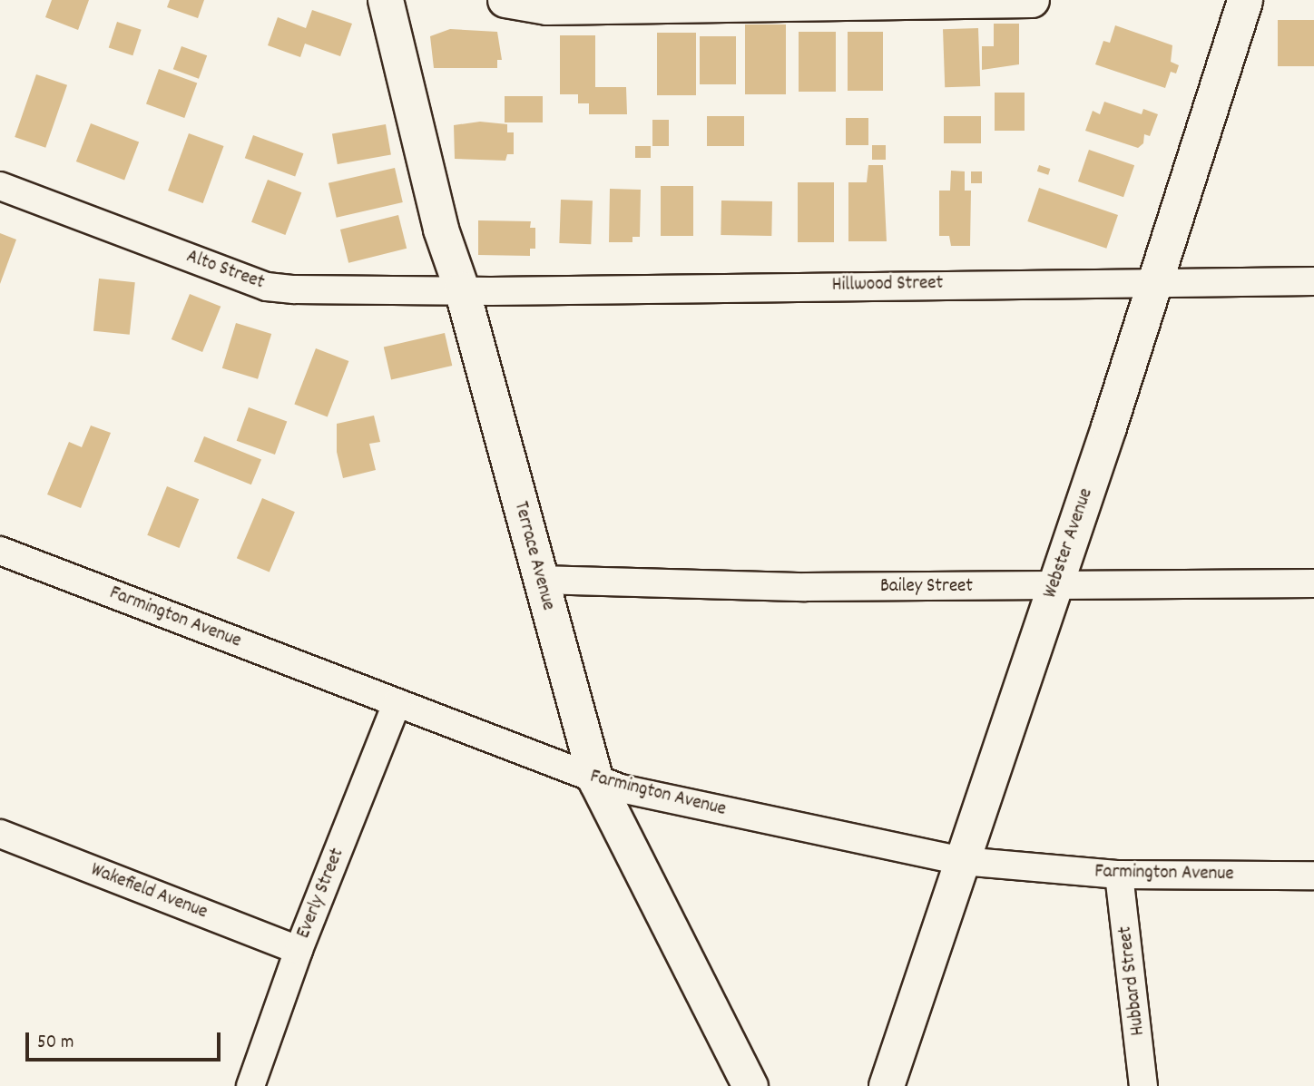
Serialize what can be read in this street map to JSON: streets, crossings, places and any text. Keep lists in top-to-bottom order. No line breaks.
{"streets":{"street":["Alto Street","Hillwood Street","Webster Avenue","Terrace Avenue","Bailey Street","Farmington Avenue","Wakefield Avenue","Everly Street","Hubbard Street"]},"crossings":[["Alto Street","Hillwood Street"],["Alto Street","Terrace Avenue"],["Hillwood Street","Webster Avenue"],["Hillwood Street","Terrace Avenue"],["Webster Avenue","Bailey Street"],["Webster Avenue","Farmington Avenue"],["Terrace Avenue","Bailey Street"],["Terrace Avenue","Farmington Avenue"],["Farmington Avenue","Everly Street"],["Farmington Avenue","Hubbard Street"],["Wakefield Avenue","Everly Street"]],"scale_bar":"50 m"}
